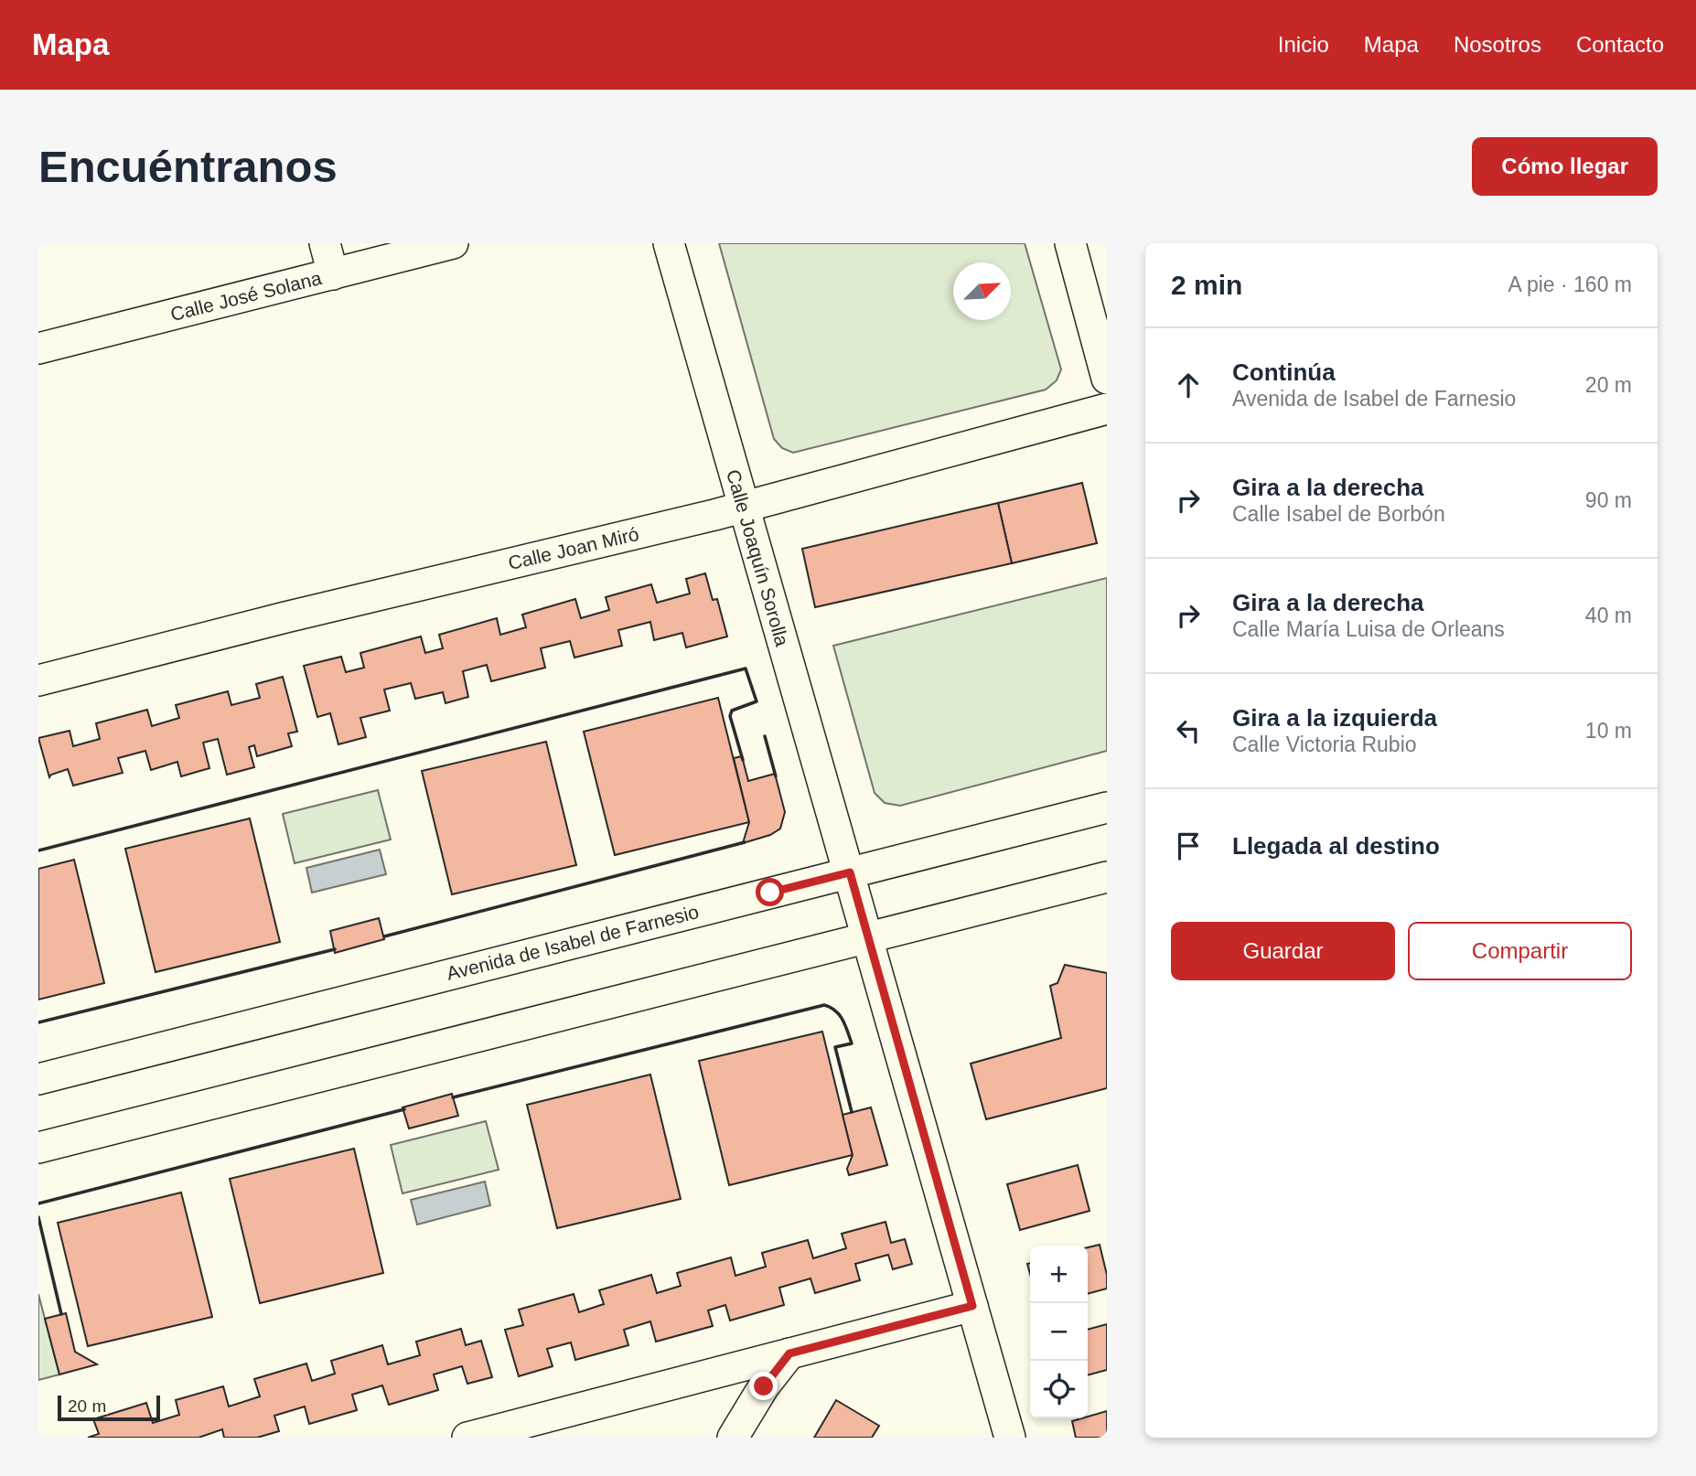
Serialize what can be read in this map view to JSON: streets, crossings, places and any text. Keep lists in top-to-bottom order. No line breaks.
{"streets":{"street":["Calle José Solana","Calle Joan Miró","Calle Joaquín Sorolla","Avenida de Isabel de Farnesio"]},"crossings":[["Calle Joan Miró","Calle Joaquín Sorolla"],["Calle Joaquín Sorolla","Avenida de Isabel de Farnesio"]],"scale_bar":"20 m","north":"top right","page":{"header":"Mapa","nav":["Inicio","Mapa","Nosotros","Contacto"],"buttons":["Cómo llegar",["Guardar","Compartir"]],"title":"Encuéntranos","heading":["2 min","A pie · 160 m"],"list":[["Continúa","Avenida de Isabel de Farnesio","20 m"],["Gira a la derecha","Calle Isabel de Borbón","90 m"],["Gira a la derecha","Calle María Luisa de Orleans","40 m"],["Gira a la izquierda","Calle Victoria Rubio","10 m"],"Llegada al destino"],"map_buttons":["+","−"],"scale":"20 m"}}
